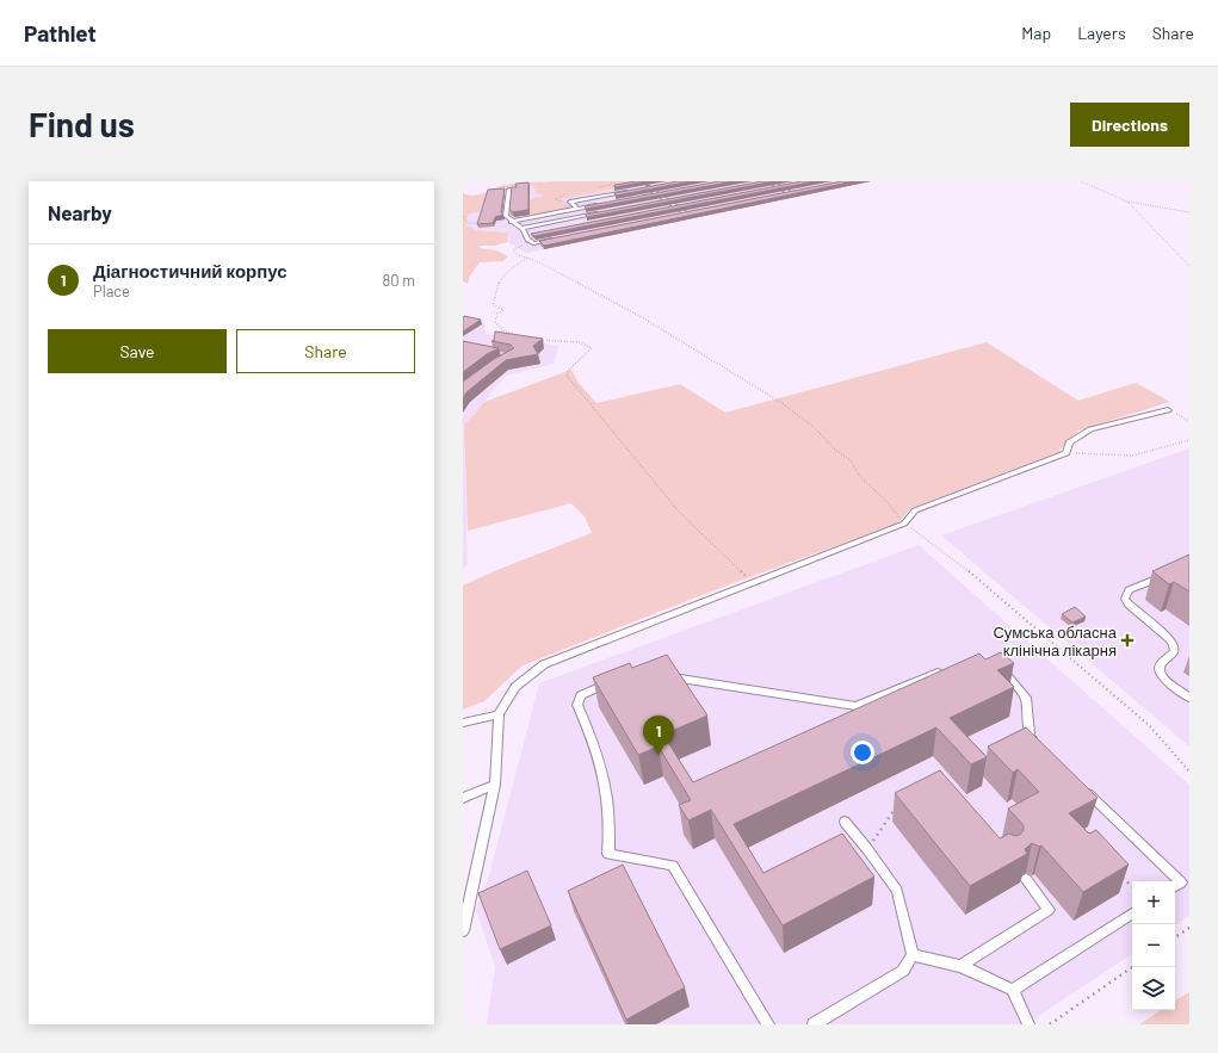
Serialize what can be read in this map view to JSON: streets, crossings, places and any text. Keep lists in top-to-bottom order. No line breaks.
{"places":{"health":["Сумська обласна клінічна лікарня"]},"page":{"header":"Pathlet","nav":["Map","Layers","Share"],"buttons":["Directions",["Save","Share"]],"title":"Find us","heading":"Nearby","list":[{"mark":"1","name":"Діагностичний корпус","note":"Place","value":"80 m"}],"pins":"1","map_buttons":["+","−"]}}
